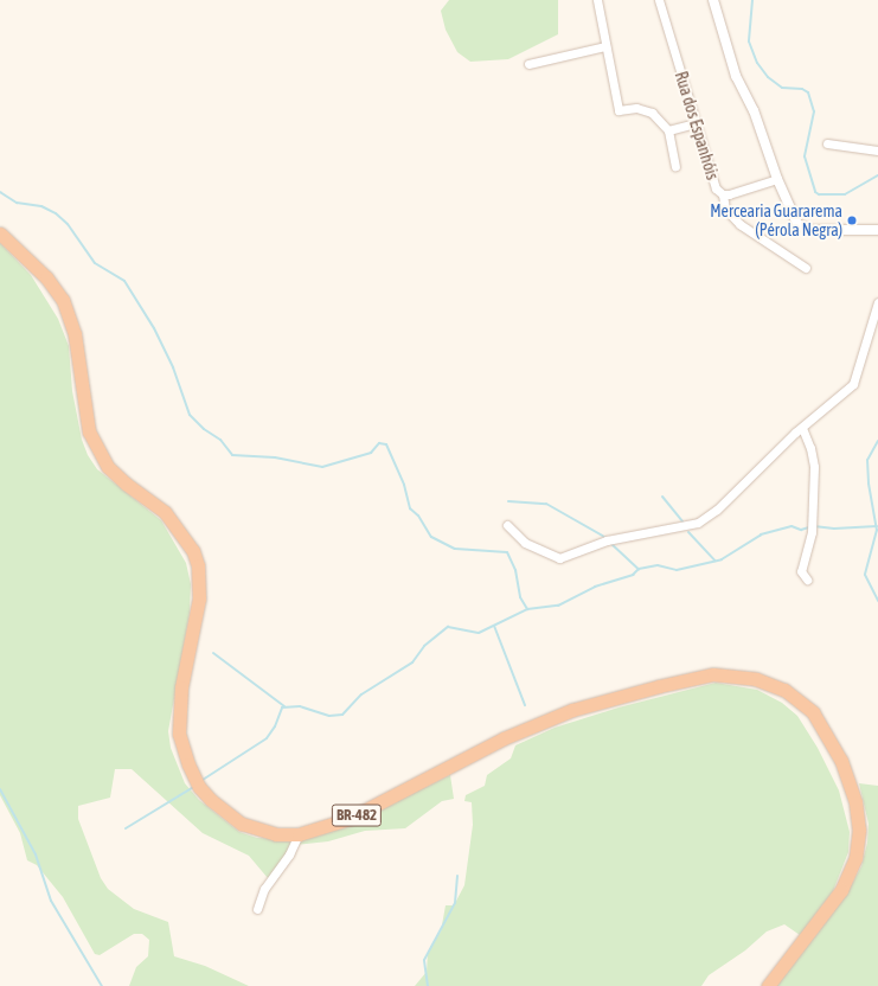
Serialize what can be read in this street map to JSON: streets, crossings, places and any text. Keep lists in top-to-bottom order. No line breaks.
{"streets":{"highway":["BR-482"],"street":["Rua dos Espanhóis"]},"places":["Mercearia Guararema (Pérola Negra)"]}
